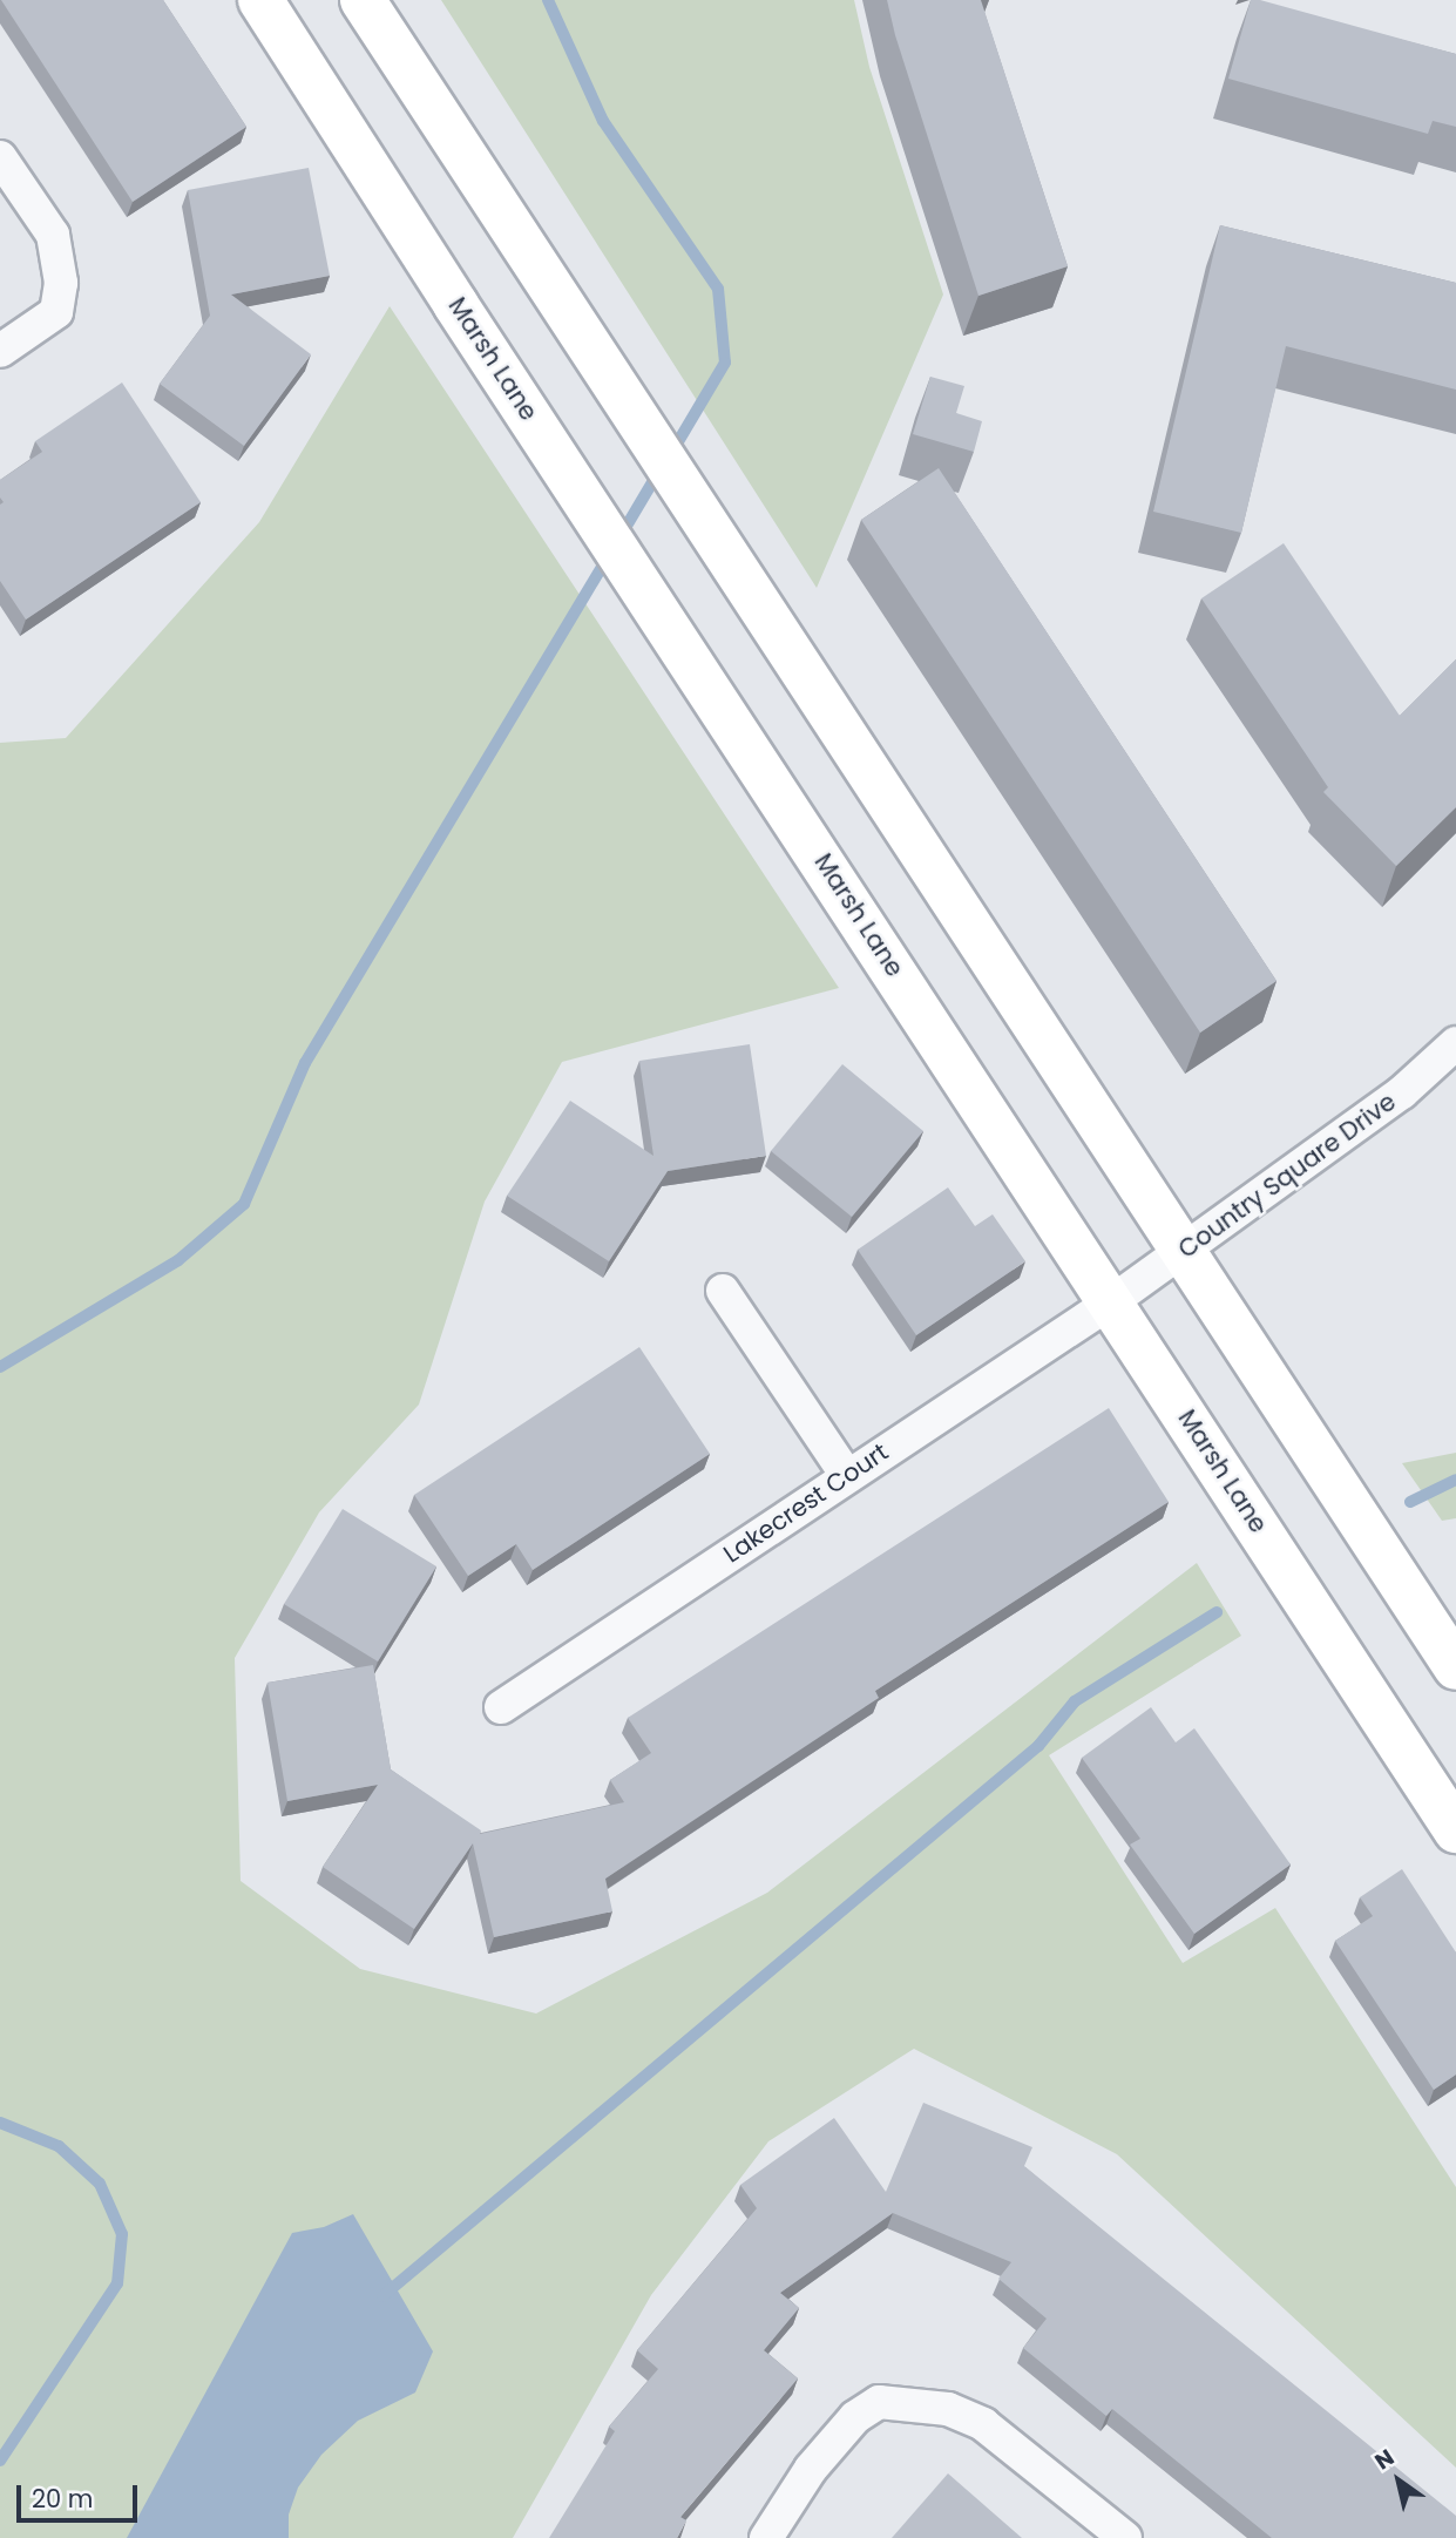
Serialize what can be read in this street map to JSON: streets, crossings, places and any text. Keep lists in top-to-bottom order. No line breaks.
{"streets":{"main road":["Marsh Lane"],"street":["Country Square Drive","Lakecrest Court"]},"crossings":[["Marsh Lane","Country Square Drive"],["Marsh Lane","Lakecrest Court"],["Country Square Drive","Lakecrest Court"]],"scale_bar":"20 m","north":"top left"}
